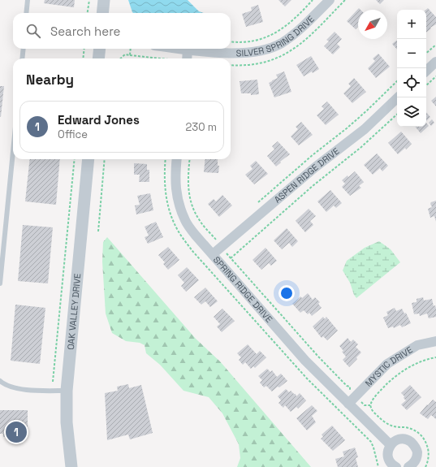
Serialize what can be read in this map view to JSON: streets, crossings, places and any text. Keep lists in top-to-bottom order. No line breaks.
{"streets":{"street":["SILVER SPRING DRIVE","ASPEN RIDGE DRIVE","SPRING RIDGE DRIVE","OAK VALLEY DRIVE","MYSTIC DRIVE"]},"crossings":[["ASPEN RIDGE DRIVE","SPRING RIDGE DRIVE"],["SPRING RIDGE DRIVE","MYSTIC DRIVE"]],"north":"bottom left","page":{"map_buttons":["+","−"],"search":"Search here","heading":"Nearby","list":[{"mark":"1","name":"Edward Jones","note":"Office","value":"230 m"}],"pins":"1"}}
